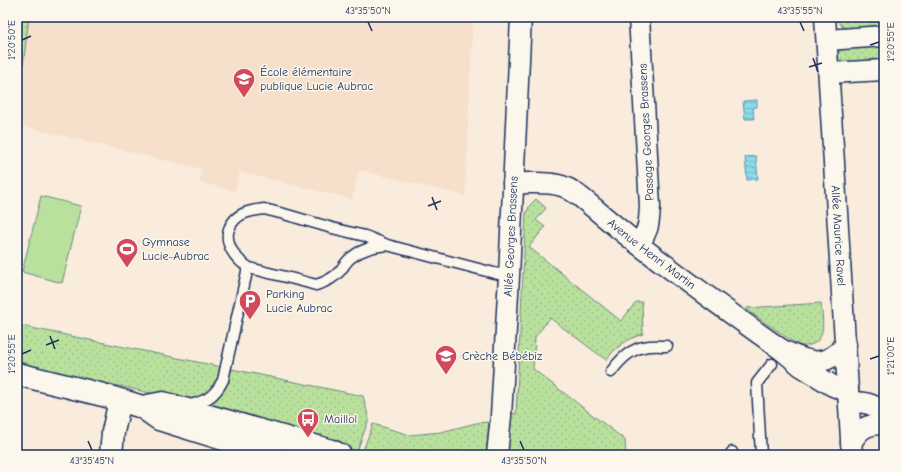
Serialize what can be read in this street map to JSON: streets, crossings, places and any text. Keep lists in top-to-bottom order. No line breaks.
{"streets":{"street":["Passage Georges Brassens","Allée Georges Brassens","Allée Maurice Ravel","Avenue Henri Martin"]},"crossings":[["Passage Georges Brassens","Avenue Henri Martin"],["Allée Georges Brassens","Avenue Henri Martin"],["Allée Maurice Ravel","Avenue Henri Martin"]],"places":{"school or university":["École élémentaire publique Lucie Aubrac","Crèche Bébébiz"],"sports":["Gymnase Lucie-Aubrac"],"parking":["Parking Lucie Aubrac"],"bus stop":["Maillol"]},"coordinates":["43°35'50\"N","43°35'55\"N","1°20'50\"E","1°20'55\"E","1°21'00\"E","43°35'45\"N"]}
